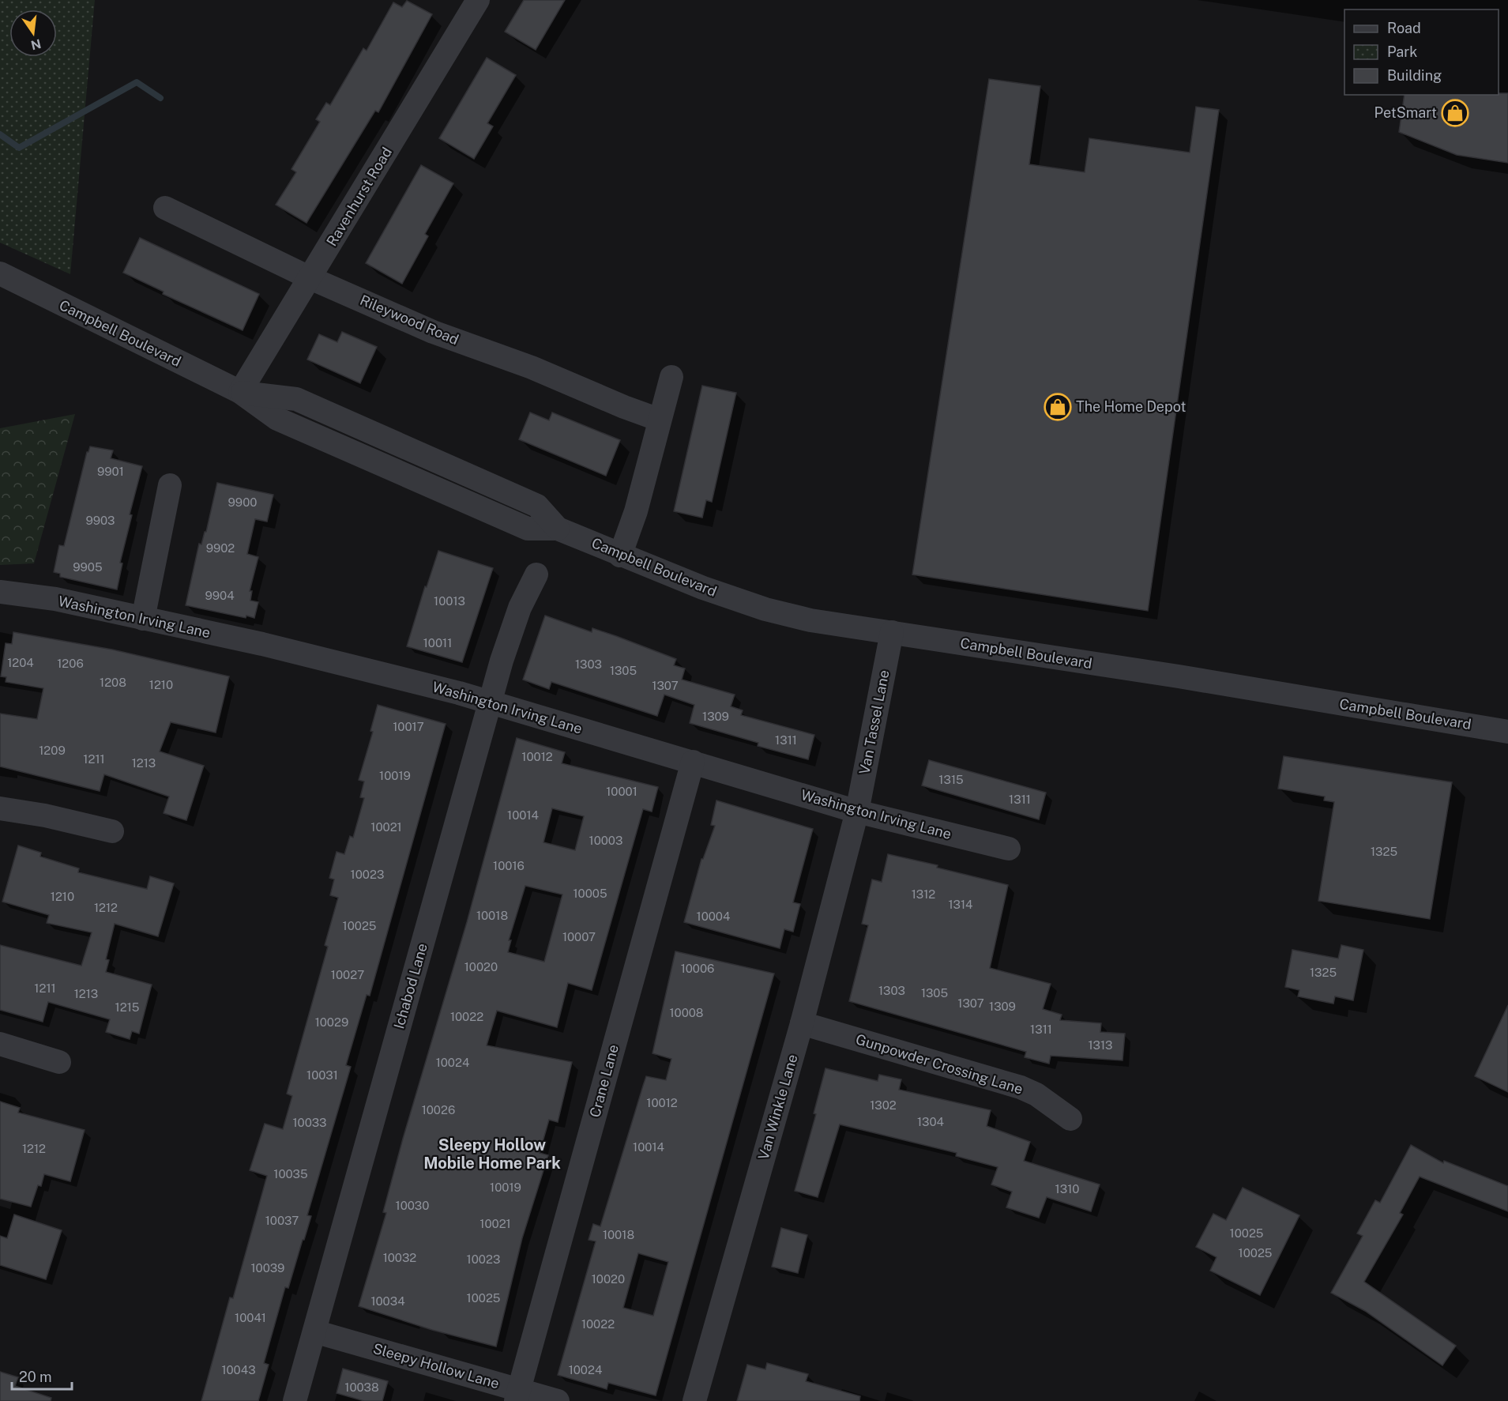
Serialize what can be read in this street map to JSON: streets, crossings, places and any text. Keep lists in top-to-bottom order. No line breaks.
{"streets":{"street":["Ravenhurst Road","Rileywood Road","Campbell Boulevard","Washington Irving Lane","Van Tassel Lane","Ichabod Lane","Gunpowder Crossing Lane","Crane Lane","Van Winkle Lane","Sleepy Hollow Lane"]},"crossings":[["Ravenhurst Road","Rileywood Road"],["Ravenhurst Road","Campbell Boulevard"],["Campbell Boulevard","Van Tassel Lane"],["Washington Irving Lane","Van Tassel Lane"],["Washington Irving Lane","Ichabod Lane"],["Washington Irving Lane","Crane Lane"],["Washington Irving Lane","Van Winkle Lane"],["Van Tassel Lane","Van Winkle Lane"],["Ichabod Lane","Sleepy Hollow Lane"],["Gunpowder Crossing Lane","Van Winkle Lane"],["Crane Lane","Sleepy Hollow Lane"]],"districts":["Sleepy Hollow Mobile Home Park"],"places":{"shop":["PetSmart","The Home Depot"]},"house_numbers":["9901","9900","9903","9902","9905","9904","10013","10011","1204","1206","1303","1305","1208","1210","1307","1309","10017","1311","1209","10012","1211","1213","10019","1315","10001","1311","10014","10021","10003","1325","10016","10023","10005","1312","1210","1314","1212","10018","10004","10025","10007","10020","10006","1325","10027","1211","1303","1305","1213","1307","1309","1215","10008","10022","10029","1311","1313","10024","10031","10012","1302","10026","1304","10033","10014","1212","10035","10019","1310","10030","10037","10021","10025","10018","10025","10032","10023","10039","10020","10025","10034","10041","10022","10043","10024","10038"],"legend":["Road","Park","Building"],"scale_bar":"20 m","north":"bottom"}
